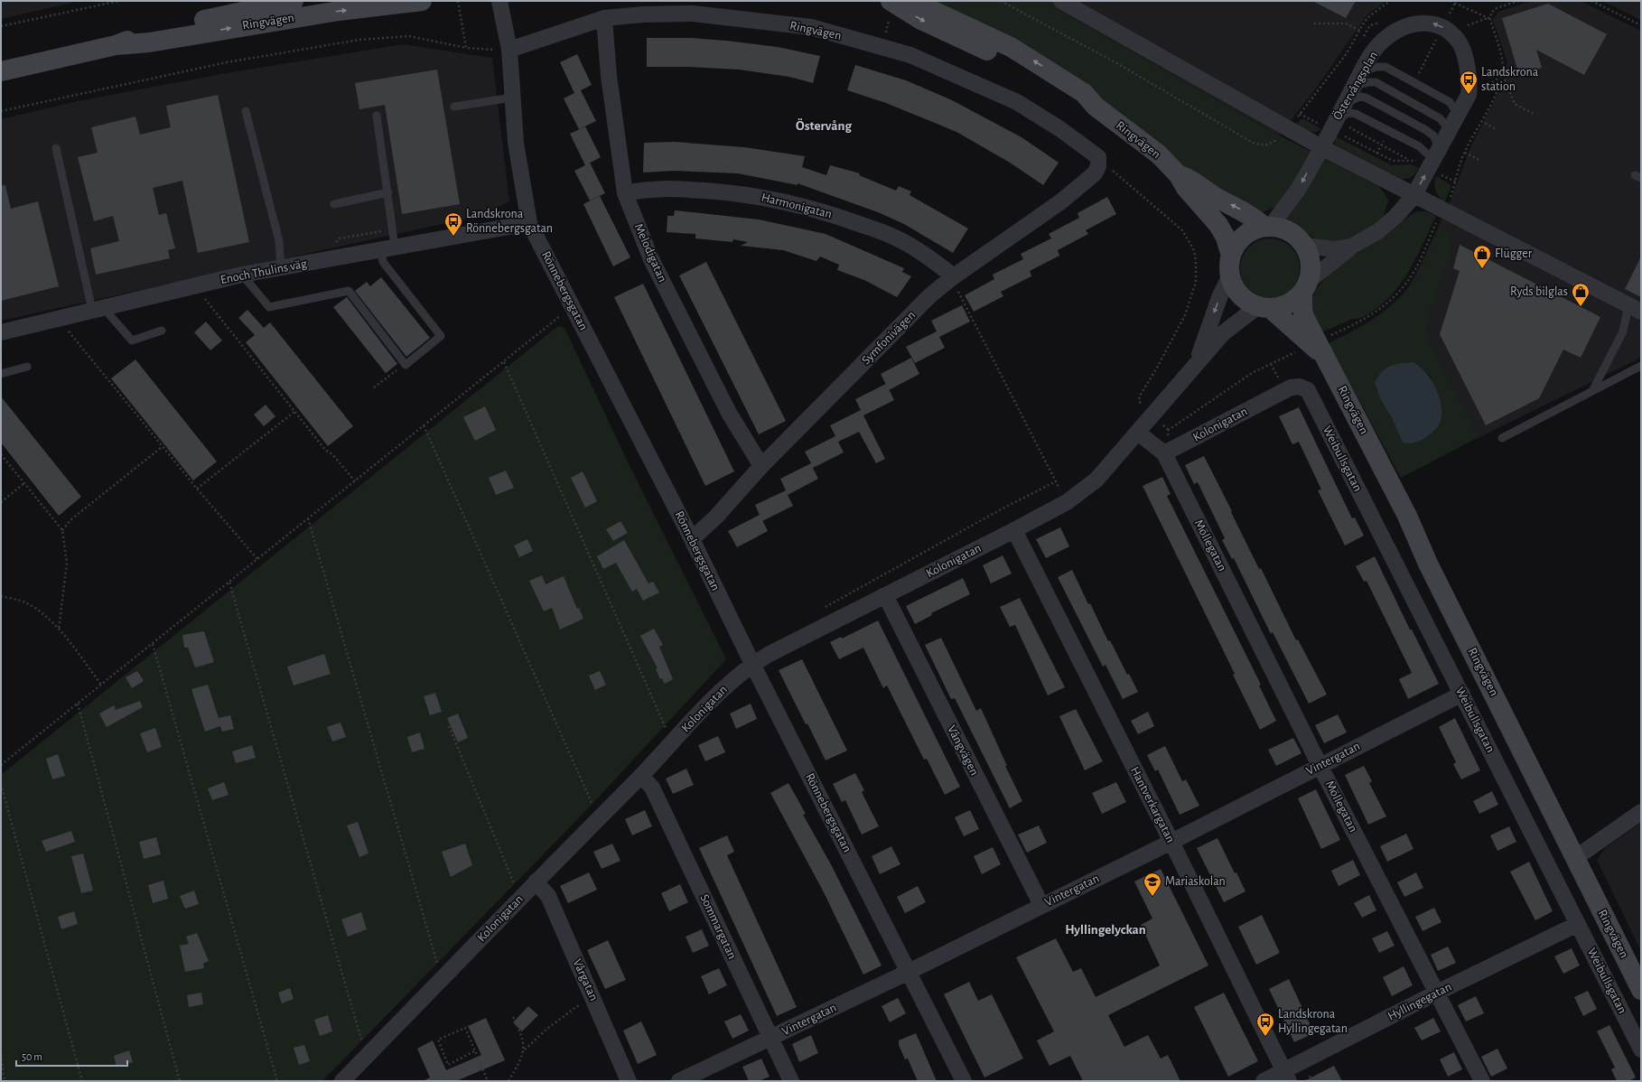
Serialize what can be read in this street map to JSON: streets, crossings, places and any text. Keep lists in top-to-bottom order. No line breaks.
{"streets":{"main road":["Ringvägen"],"street":["Östervångsplan","Harmonigatan","Melodigatan","Enoch Thulins väg","Rönnebergsgatan","Symfonivägen","Kolonigatan","Weibullsgatan","Möllegatan","Vångvägen","Vintergatan","Hantverkargatan","Sommargatan","Vårgatan","Hyllingegatan"]},"crossings":[["Ringvägen","Östervångsplan"],["Ringvägen","Melodigatan"],["Ringvägen","Rönnebergsgatan"],["Ringvägen","Symfonivägen"],["Ringvägen","Kolonigatan"],["Östervångsplan","Kolonigatan"],["Harmonigatan","Melodigatan"],["Harmonigatan","Symfonivägen"],["Melodigatan","Symfonivägen"],["Enoch Thulins väg","Rönnebergsgatan"],["Rönnebergsgatan","Symfonivägen"],["Rönnebergsgatan","Kolonigatan"],["Rönnebergsgatan","Vintergatan"],["Kolonigatan","Weibullsgatan"],["Kolonigatan","Möllegatan"],["Kolonigatan","Vångvägen"],["Kolonigatan","Hantverkargatan"],["Kolonigatan","Sommargatan"],["Kolonigatan","Vårgatan"],["Weibullsgatan","Vintergatan"],["Weibullsgatan","Hyllingegatan"],["Möllegatan","Vintergatan"],["Möllegatan","Hyllingegatan"],["Vångvägen","Vintergatan"],["Vintergatan","Hantverkargatan"],["Vintergatan","Sommargatan"],["Hantverkargatan","Hyllingegatan"]],"districts":["Östervång","Hyllingelyckan"],"places":{"bus stop":["Landskrona station","Landskrona Rönnebergsgatan","Landskrona Hyllingegatan"],"shop":["Flügger","Ryds bilglas"],"school or university":["Mariaskolan"]},"scale_bar":"50 m"}
